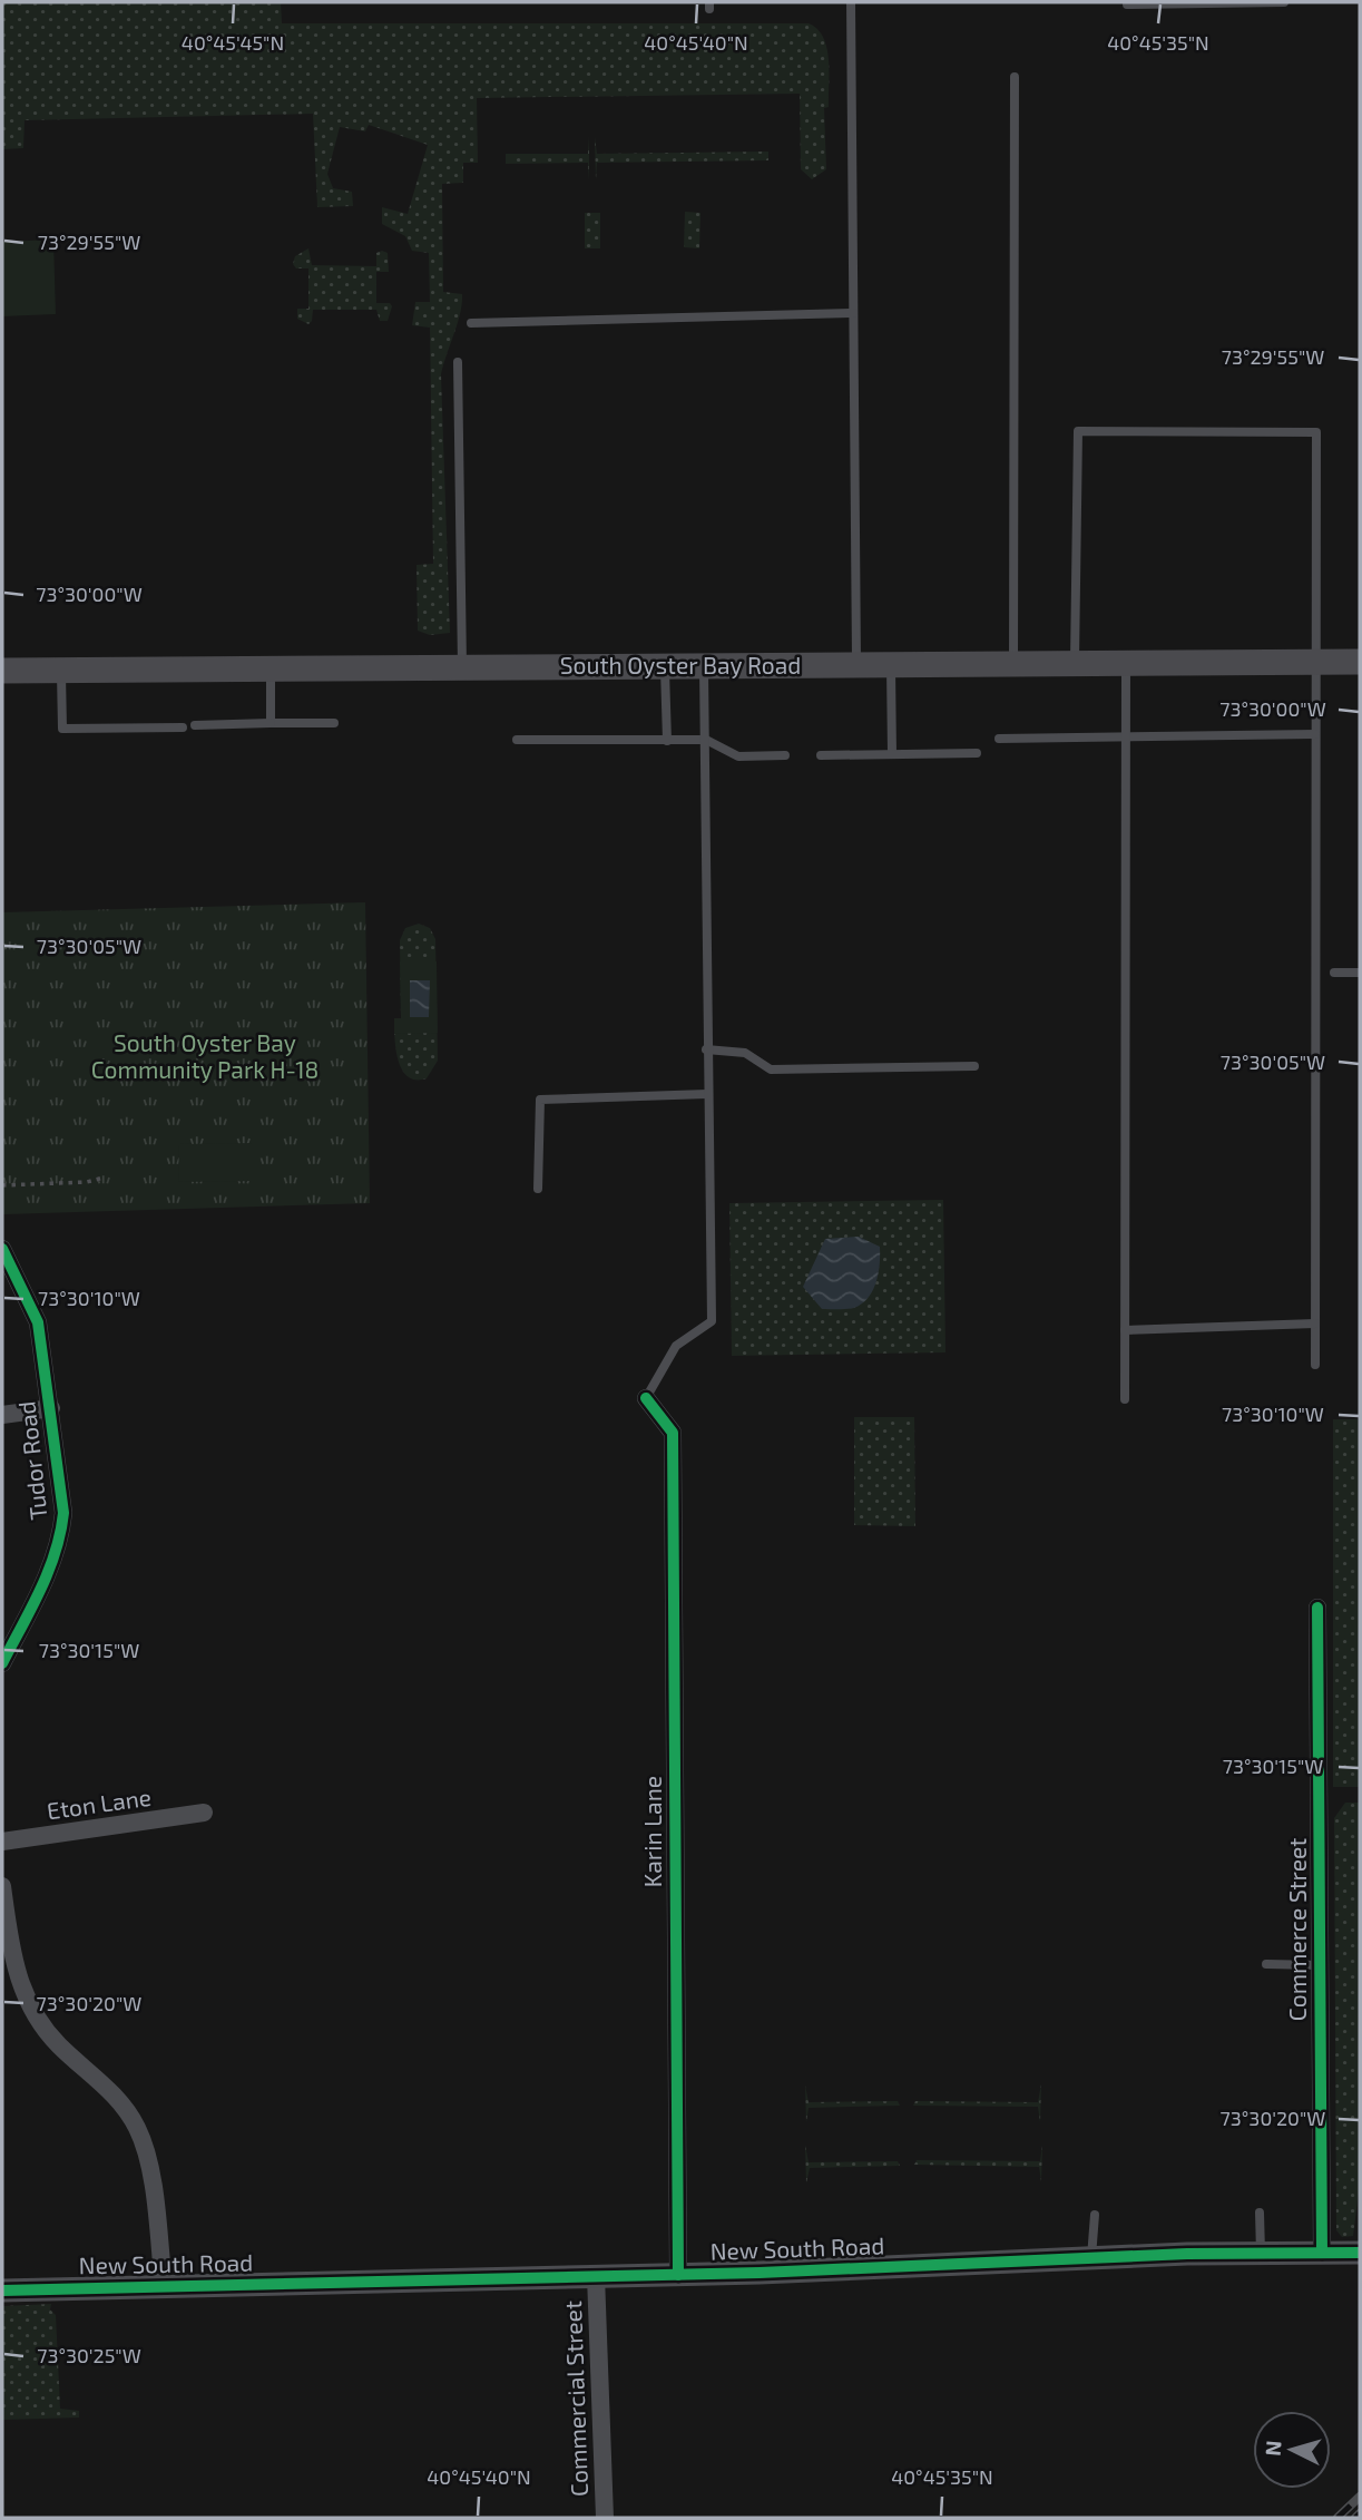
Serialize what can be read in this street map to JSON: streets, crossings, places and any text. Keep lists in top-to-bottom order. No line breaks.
{"streets":{"main road":["South Oyster Bay Road"],"street":["Tudor Road","Eton Lane","Karin Lane","Commerce Street","New South Road","Commercial Street"]},"crossings":[["Karin Lane","New South Road"],["Commerce Street","New South Road"],["New South Road","Commercial Street"]],"parks":["South Oyster Bay Community Park H-18"],"north":"left","coordinates":["40°45'45\"N","40°45'40\"N","40°45'35\"N","73°29'55\"W","73°30'00\"W","73°30'05\"W","73°30'10\"W","73°30'15\"W","73°30'20\"W","73°30'25\"W"]}
